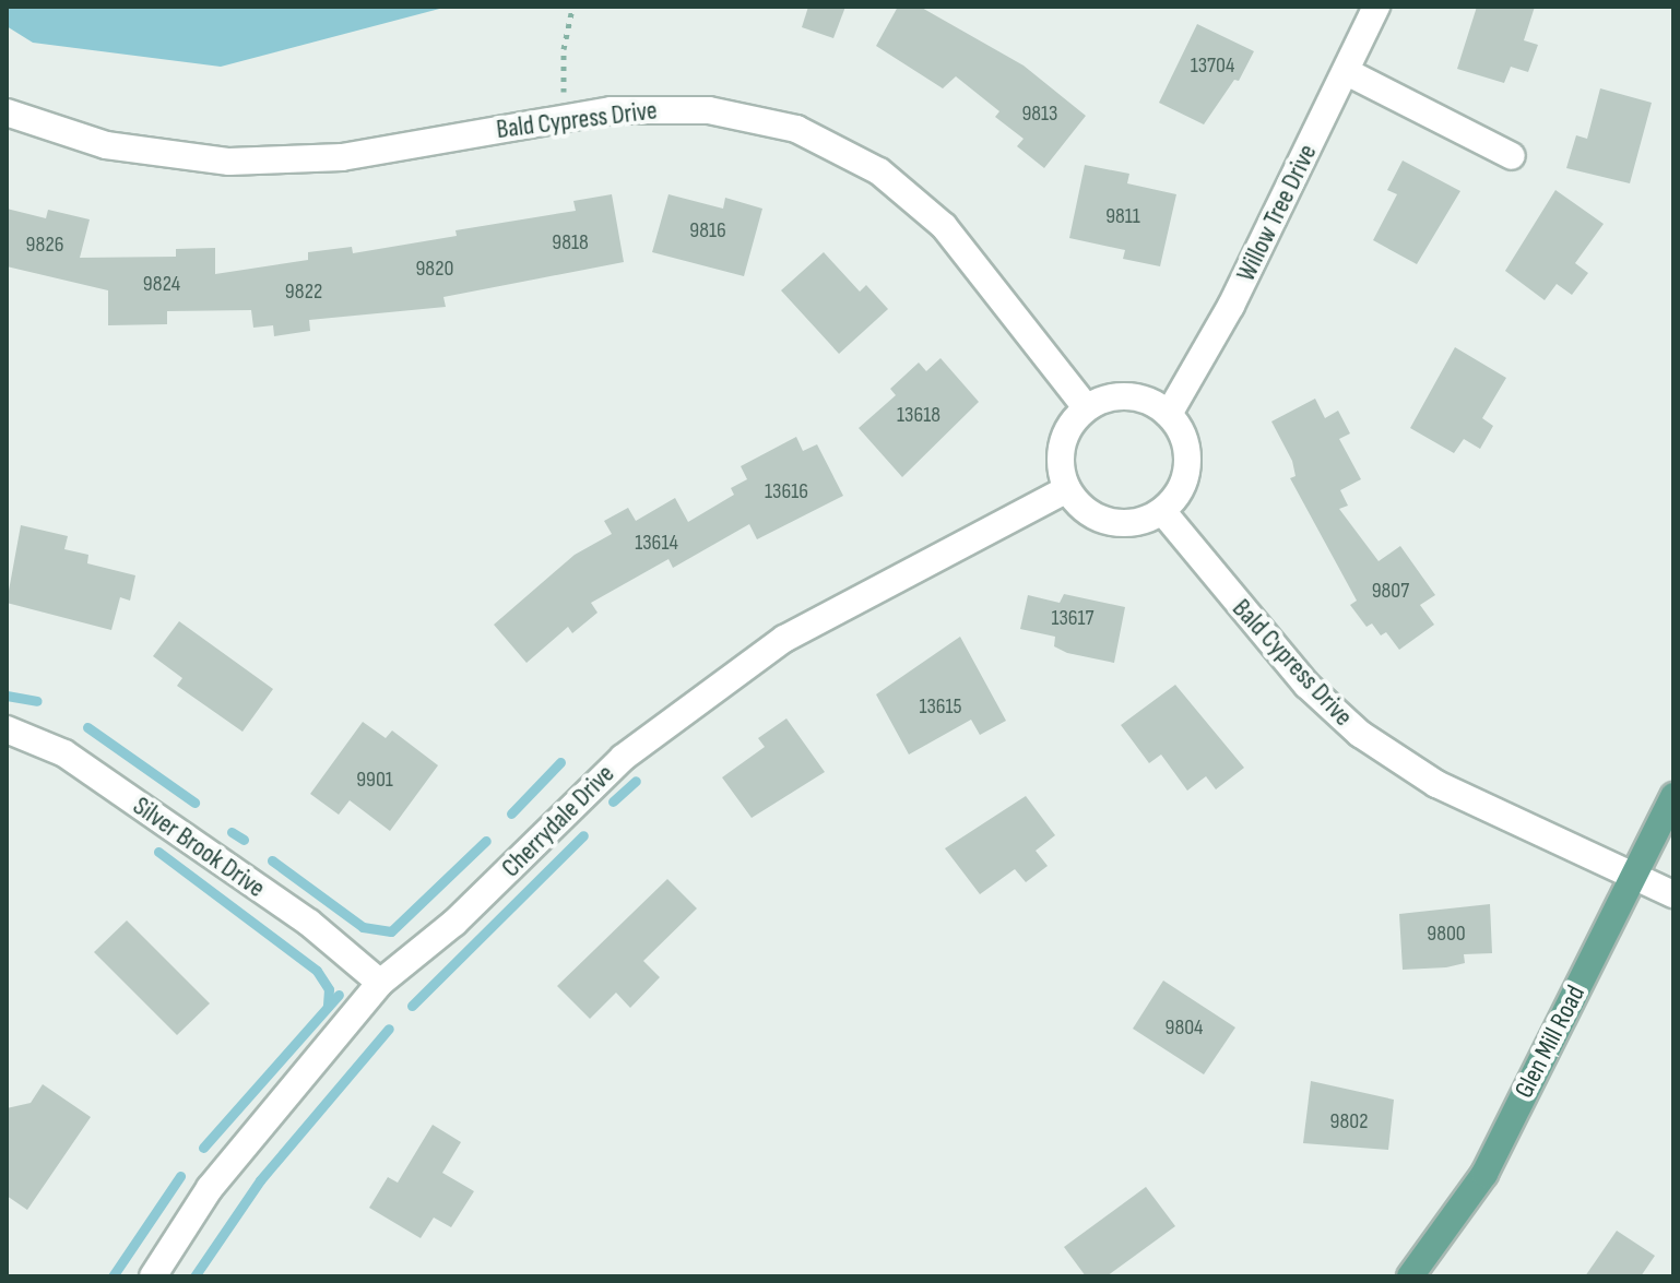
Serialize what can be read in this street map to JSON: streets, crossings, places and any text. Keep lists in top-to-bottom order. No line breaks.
{"streets":{"main road":["Glen Mill Road"],"street":["Bald Cypress Drive","Willow Tree Drive","Cherrydale Drive","Silver Brook Drive"]},"crossings":[["Bald Cypress Drive","Willow Tree Drive"],["Bald Cypress Drive","Cherrydale Drive"],["Bald Cypress Drive","Glen Mill Road"],["Willow Tree Drive","Cherrydale Drive"],["Cherrydale Drive","Silver Brook Drive"]],"house_numbers":["13704","9813","9811","9816","9818","9826","9820","9824","9822","13618","13616","13614","9807","13617","13615","9901","9800","9804","9802"]}
